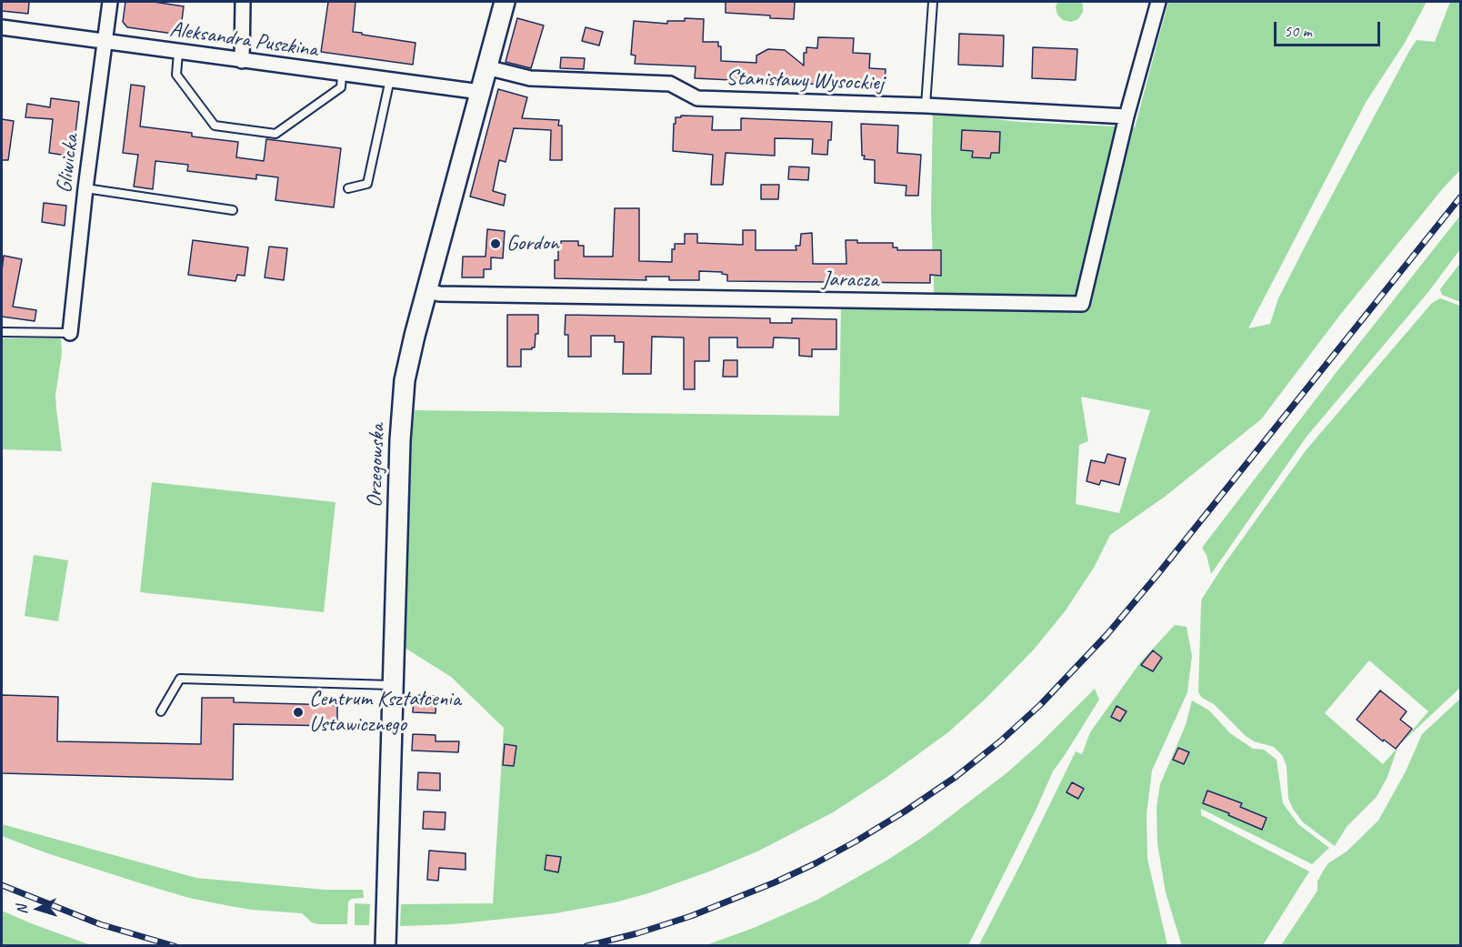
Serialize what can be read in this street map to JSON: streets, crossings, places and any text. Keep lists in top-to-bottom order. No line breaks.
{"streets":{"street":["Aleksandra Puszkina","Stanisławy Wysockiej","Gliwicka","Jaracza","Orzegowska"]},"crossings":[["Aleksandra Puszkina","Gliwicka"],["Aleksandra Puszkina","Orzegowska"],["Stanisławy Wysockiej","Jaracza"],["Stanisławy Wysockiej","Orzegowska"],["Jaracza","Orzegowska"]],"places":["Gordon","Centrum Kształcenia Ustawicznego"],"scale_bar":"50 m","north":"left"}
